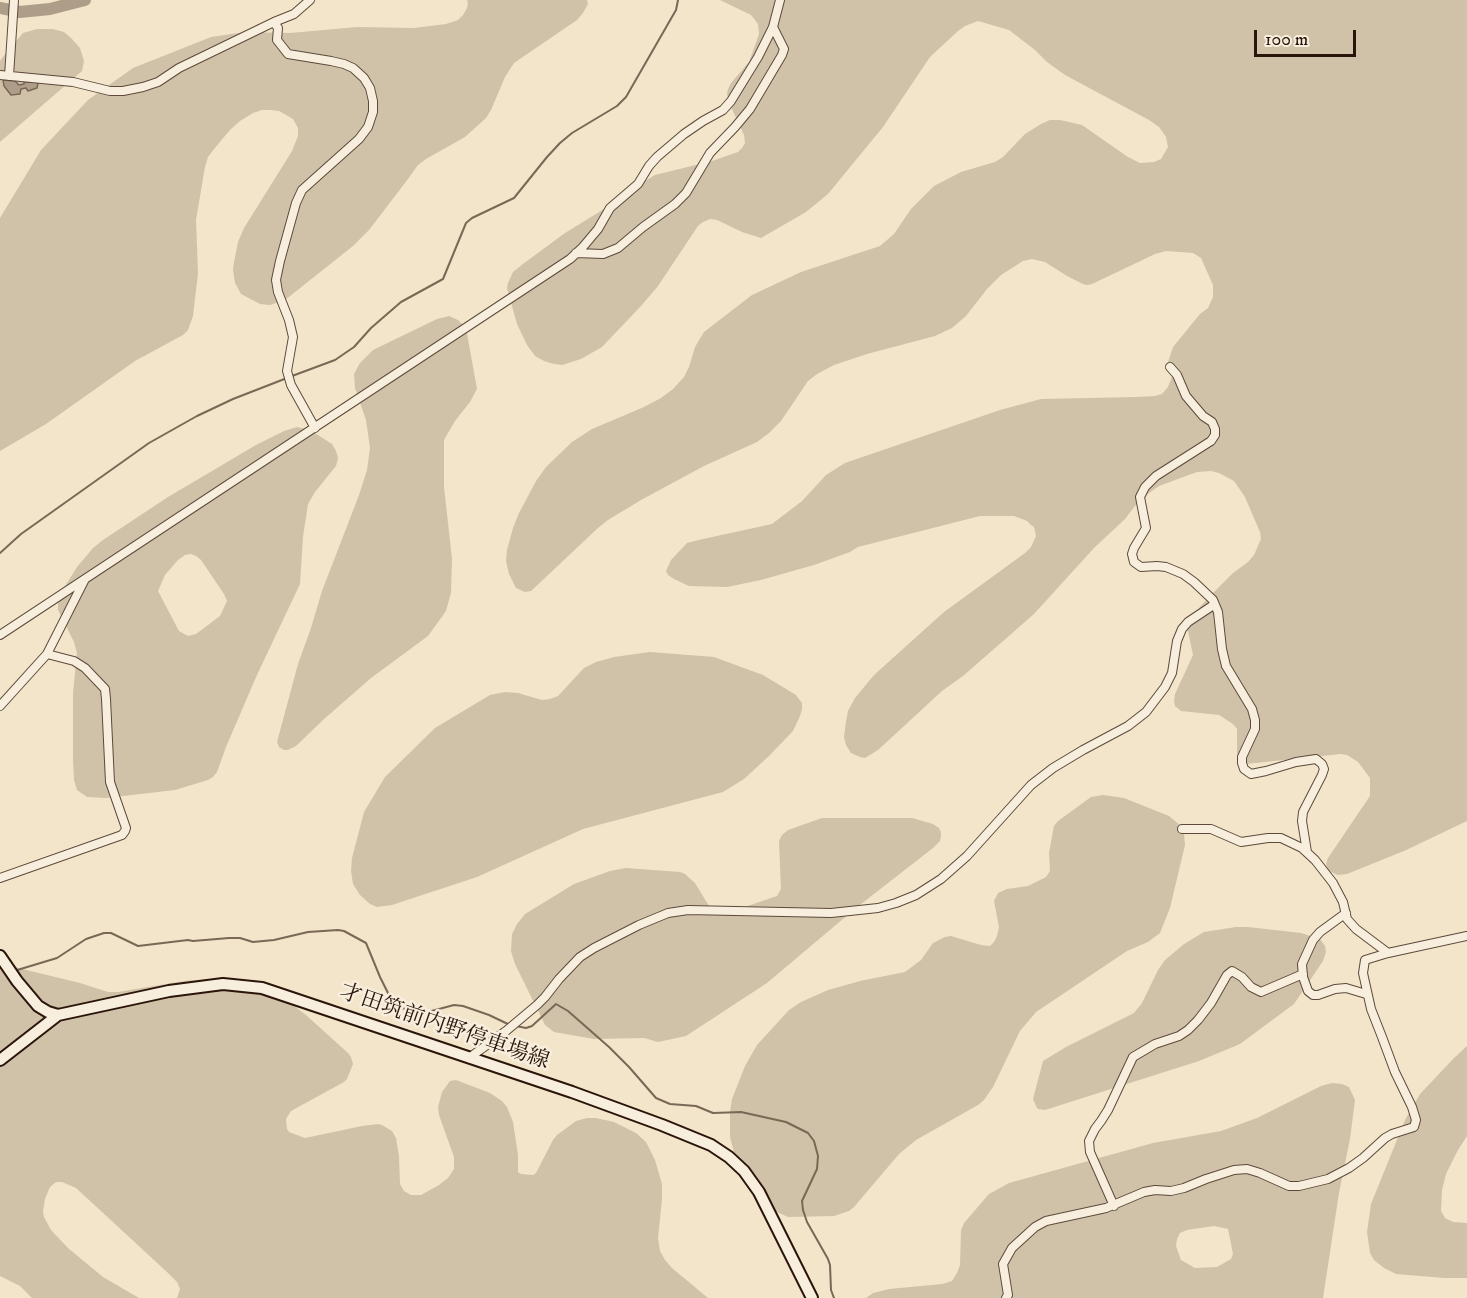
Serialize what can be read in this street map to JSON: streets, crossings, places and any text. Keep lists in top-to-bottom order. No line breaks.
{"streets":{"main road":["才田筑前内野停車場線"]},"scale_bar":"100 m"}
